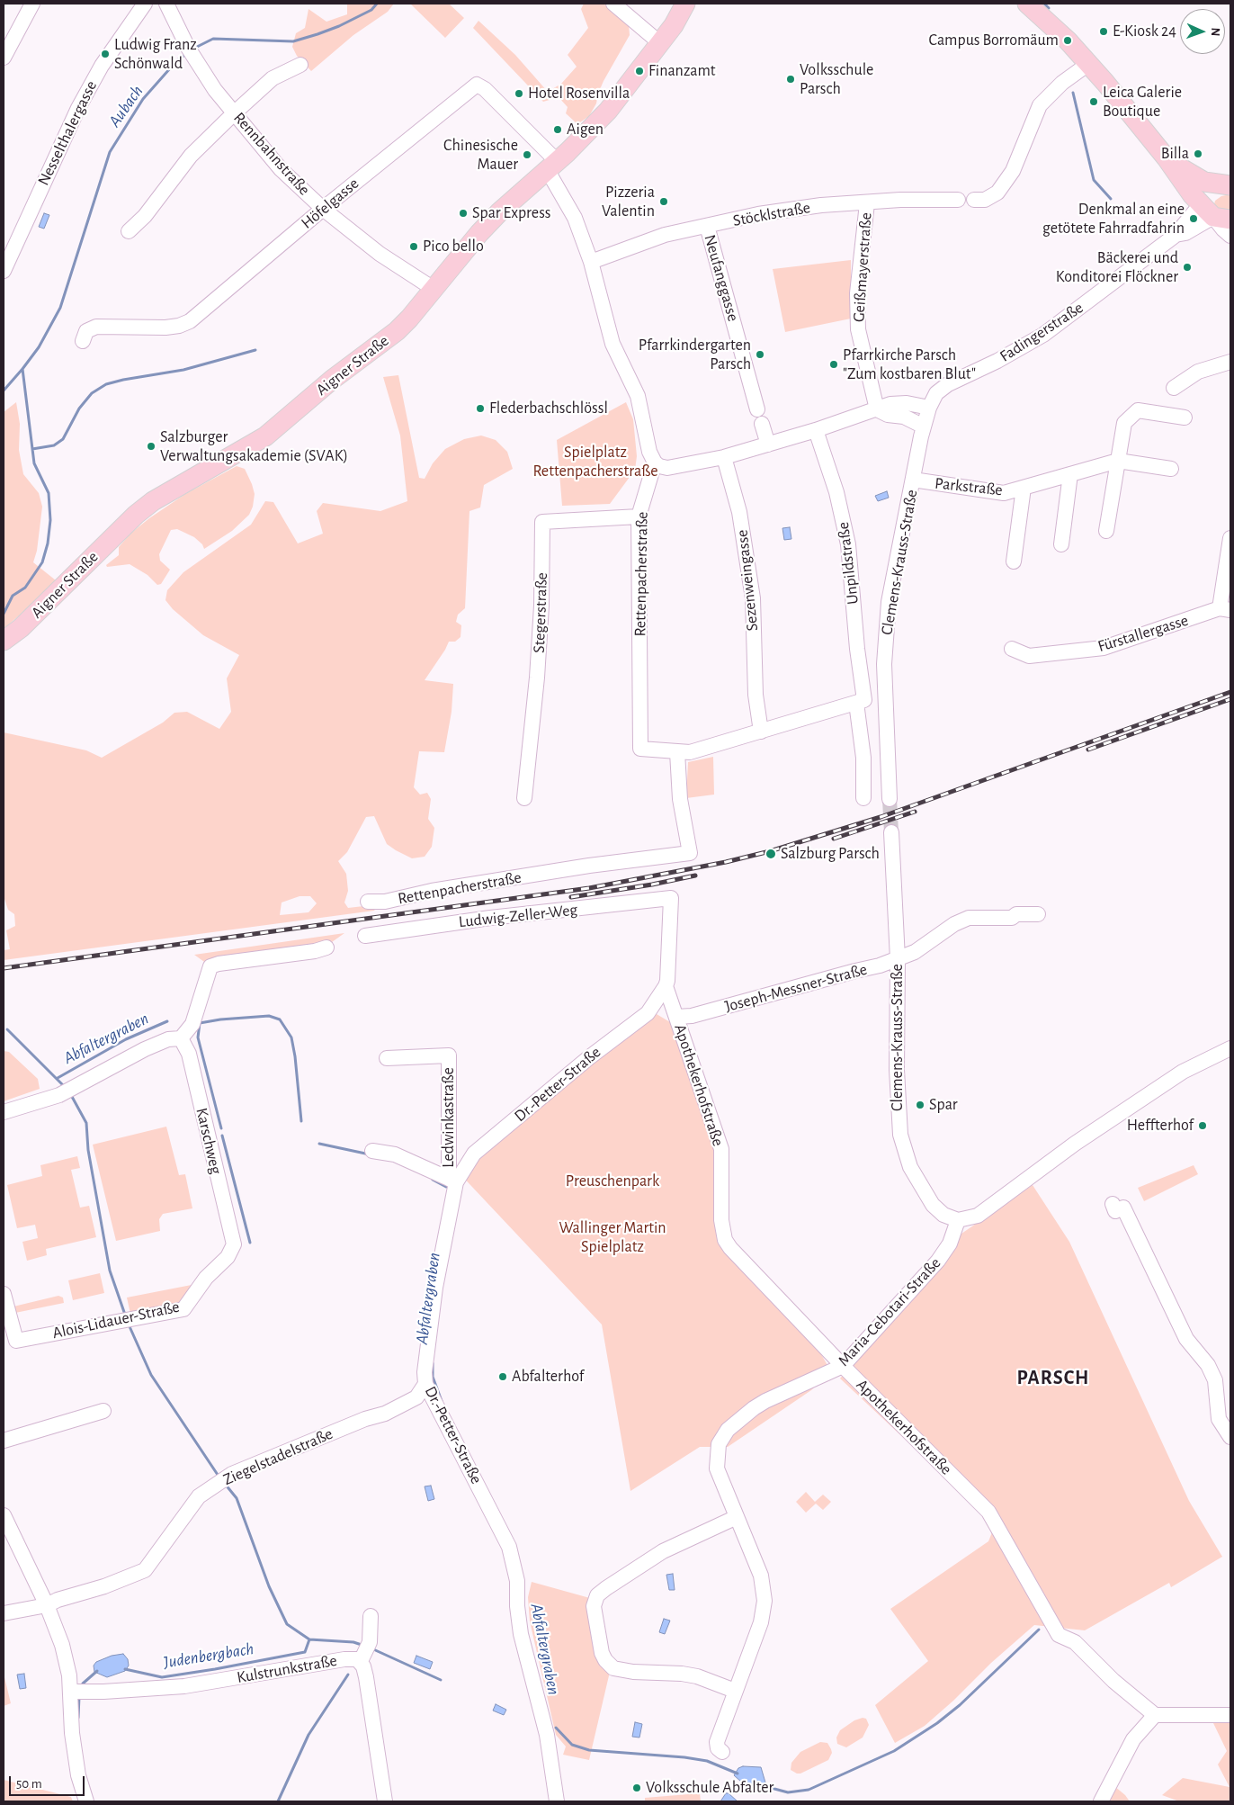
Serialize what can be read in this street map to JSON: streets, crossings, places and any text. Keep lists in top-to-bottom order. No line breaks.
{"streets":{"main road":["Aigner Straße"],"street":["Nesselthalergasse","Rennbahnstraße","Höfelgasse","Stöcklstraße","Geißmayerstraße","Neufanggasse","Fadingerstraße","Parkstraße","Clemens-Krauss-Straße","Unpildstraße","Rettenpacherstraße","Sezenweingasse","Stegerstraße","Fürstallergasse","Ludwig-Zeller-Weg","Joseph-Messner-Straße","Dr.-Petter-Straße","Apothekerhofstraße","Ledwinkastraße","Karschweg","Maria-Cebotari-Straße","Alois-Lidauer-Straße","Ziegelstadelstraße","Kulstrunkstraße"]},"crossings":[["Rennbahnstraße","Höfelgasse"],["Rennbahnstraße","Aigner Straße"],["Höfelgasse","Aigner Straße"],["Stöcklstraße","Geißmayerstraße"],["Stöcklstraße","Neufanggasse"],["Fadingerstraße","Clemens-Krauss-Straße"],["Parkstraße","Clemens-Krauss-Straße"],["Clemens-Krauss-Straße","Joseph-Messner-Straße"],["Clemens-Krauss-Straße","Maria-Cebotari-Straße"],["Unpildstraße","Rettenpacherstraße"],["Rettenpacherstraße","Sezenweingasse"],["Rettenpacherstraße","Stegerstraße"],["Ludwig-Zeller-Weg","Dr.-Petter-Straße"],["Ludwig-Zeller-Weg","Apothekerhofstraße"],["Joseph-Messner-Straße","Apothekerhofstraße"],["Dr.-Petter-Straße","Apothekerhofstraße"],["Dr.-Petter-Straße","Ledwinkastraße"],["Dr.-Petter-Straße","Ziegelstadelstraße"],["Apothekerhofstraße","Maria-Cebotari-Straße"],["Karschweg","Alois-Lidauer-Straße"]],"districts":["PARSCH"],"water":["Aubach","Abfaltergraben","Judenbergbach"],"parks":["Spielplatz Rettenpacherstraße","Preuschenpark","Wallinger Martin Spielplatz"],"places":["E-Kiosk 24","Campus Borromäum","Ludwig Franz Schönwald","Finanzamt","Volksschule Parsch","Hotel Rosenvilla","Leica Galerie Boutique","Aigen","Billa","Chinesische Mauer","Pizzeria Valentin","Spar Express","Denkmal an eine getötete Fahrradfahrin","Pico bello","Bäckerei und Konditorei Flöckner","Pfarrkindergarten Parsch","Pfarrkirche Parsch \"Zum kostbaren Blut\"","Flederbachschlössl","Salzburger Verwaltungsakademie (SVAK)","Salzburg Parsch","Spar","Heffterhof","Abfalterhof","Volksschule Abfalter"],"scale_bar":"50 m","north":"right"}
